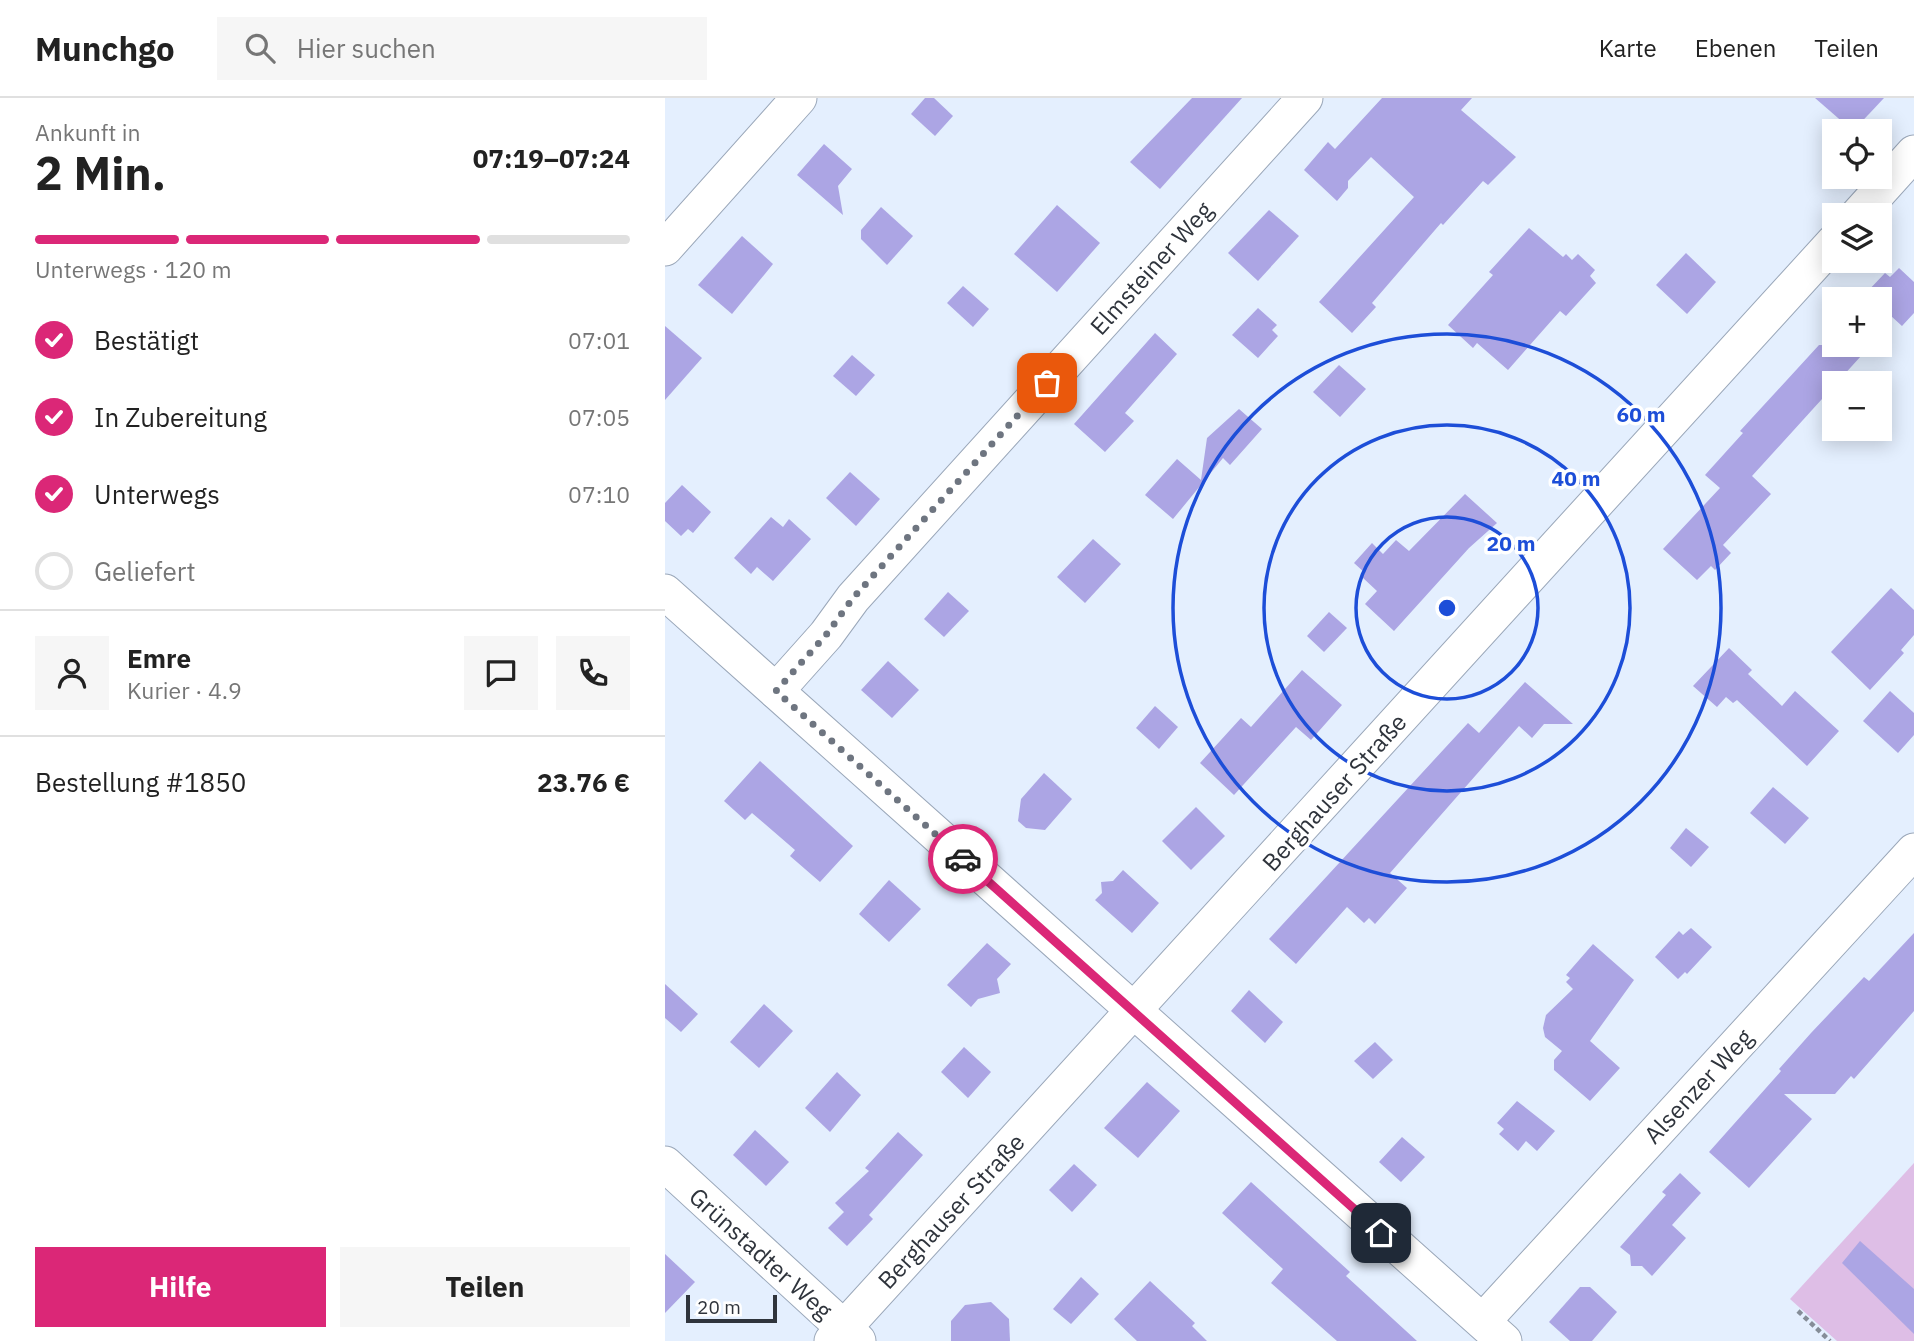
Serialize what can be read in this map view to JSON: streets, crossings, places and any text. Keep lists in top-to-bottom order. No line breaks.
{"streets":{"street":["Elmsteiner Weg","Berghauser Straße","Alsenzer Weg","Grünstadter Weg"]},"crossings":[["Berghauser Straße","Grünstadter Weg"]],"scale_bar":"20 m","page":{"header":"Munchgo","search":"Hier suchen","nav":["Karte","Ebenen","Teilen"],"heading":["2 Min.","Ankunft in","07:19–07:24"],"panel":["Emre","Kurier · 4.9","Bestellung #1850","23.76 €"],"map_buttons":["+","−"],"bar":"Unterwegs · 120 m","list":[["Bestätigt","07:01"],["In Zubereitung","07:05"],["Unterwegs","07:10"],"Geliefert"],"buttons":["Hilfe","Teilen"],"scale":"20 m"},"rings":["60 m","40 m","20 m"]}
